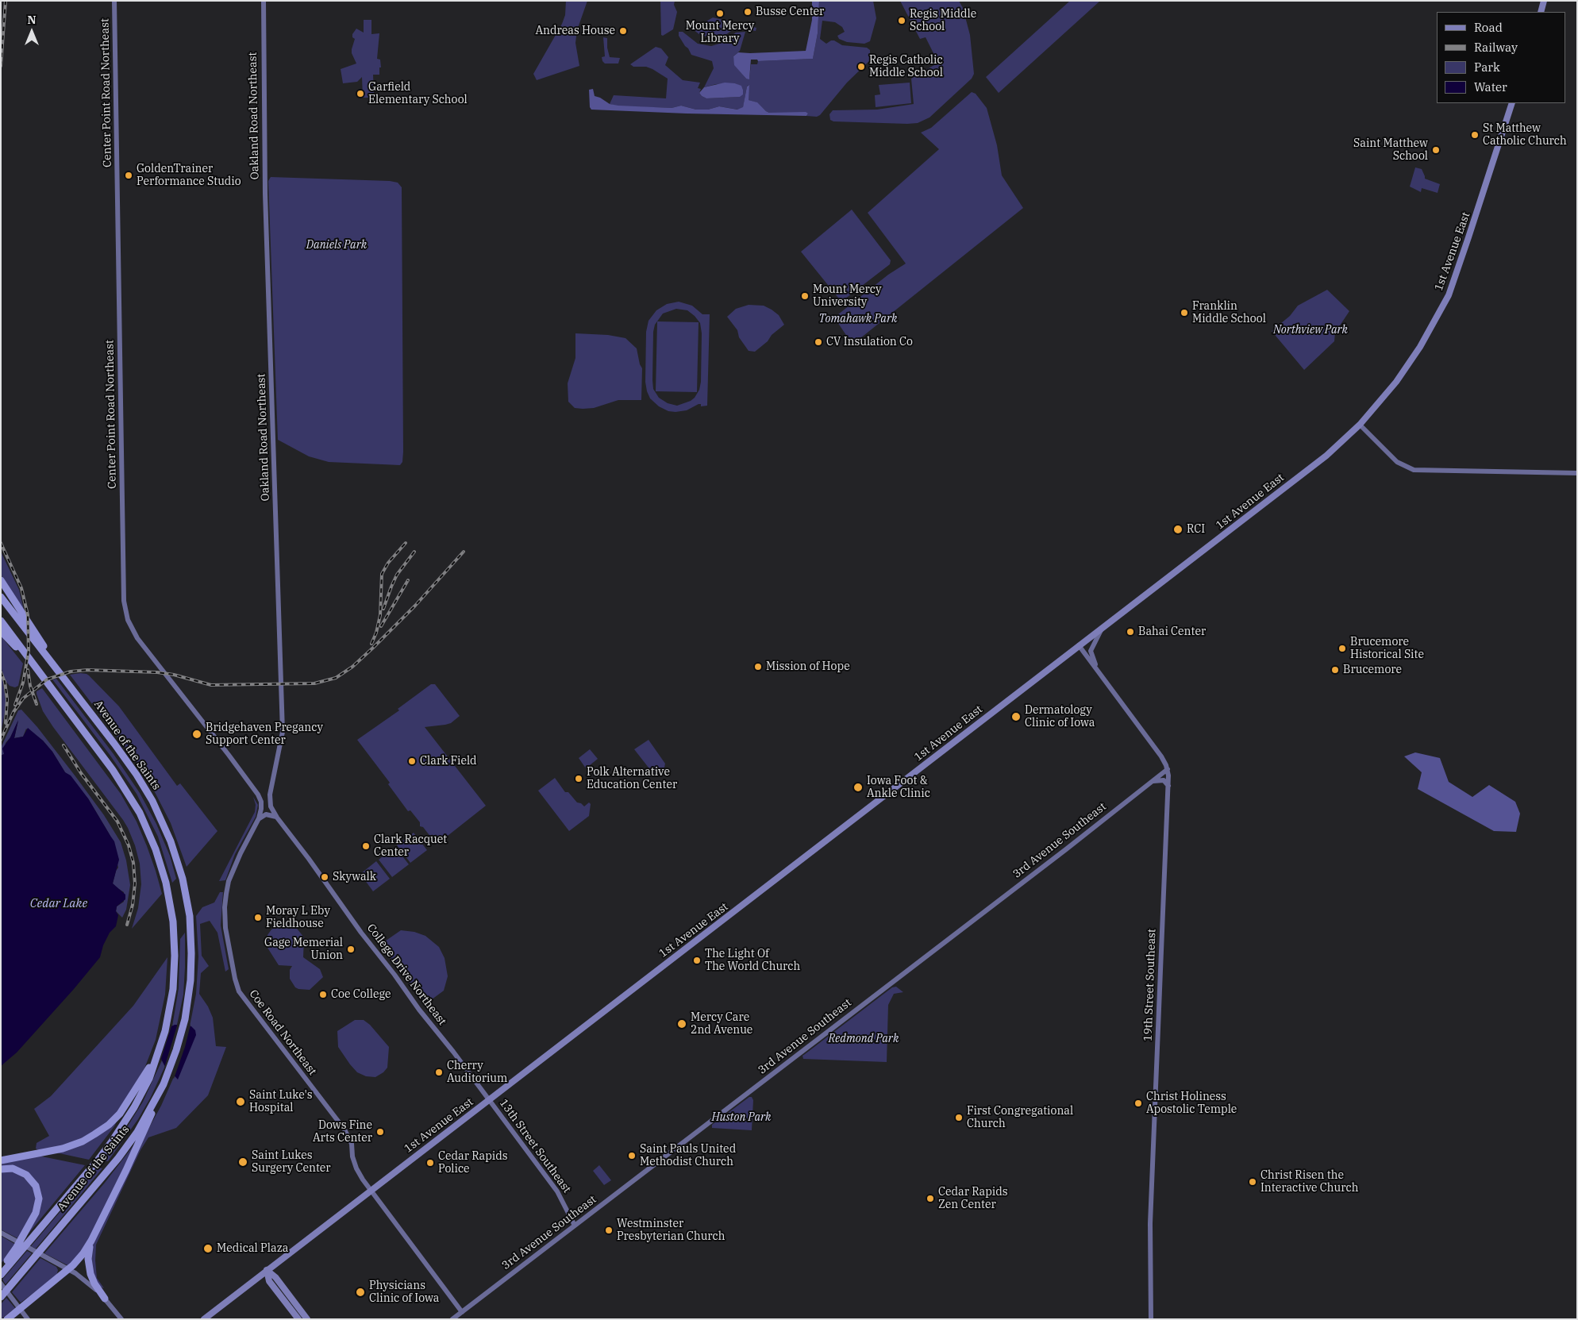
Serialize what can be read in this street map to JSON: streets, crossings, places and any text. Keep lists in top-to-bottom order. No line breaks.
{"streets":{"highway":["Avenue of the Saints"],"main road":["Center Point Road Northeast","Oakland Road Northeast","1st Avenue East","3rd Avenue Southeast","College Drive Northeast","19th Street Southeast","Coe Road Northeast","13th Street Southeast"]},"crossings":[["Center Point Road Northeast","Coe Road Northeast"],["Oakland Road Northeast","College Drive Northeast"],["1st Avenue East","College Drive Northeast"],["1st Avenue East","19th Street Southeast"],["1st Avenue East","Coe Road Northeast"],["1st Avenue East","13th Street Southeast"],["3rd Avenue Southeast","19th Street Southeast"],["3rd Avenue Southeast","Coe Road Northeast"],["3rd Avenue Southeast","13th Street Southeast"],["College Drive Northeast","13th Street Southeast"]],"water":["Cedar Lake"],"parks":["Daniels Park","Tomahawk Park","Northview Park","Redmond Park","Huston Park"],"places":["Busse Center","Mount Mercy Library","Regis Middle School","Andreas House","Regis Catholic Middle School","Garfield Elementary School","St Matthew Catholic Church","Saint Matthew School","GoldenTrainer Performance Studio","Mount Mercy University","Franklin Middle School","CV Insulation Co","RCI","Bahai Center","Brucemore Historical Site","Mission of Hope","Brucemore","Dermatology Clinic of Iowa","Bridgehaven Pregancy Support Center","Clark Field","Polk Alternative Education Center","Iowa Foot & Ankle Clinic","Clark Racquet Center","Skywalk","Moray L Eby Fieldhouse","Gage Memerial Union","The Light Of The World Church","Coe College","Mercy Care 2nd Avenue","Cherry Auditorium","Saint Luke's Hospital","Christ Holiness Apostolic Temple","First Congregational Church","Dows Fine Arts Center","Saint Pauls United Methodist Church","Saint Lukes Surgery Center","Cedar Rapids Police","Christ Risen the Interactive Church","Cedar Rapids Zen Center","Westminster Presbyterian Church","Medical Plaza","Physicians Clinic of Iowa"],"legend":["Road","Railway","Park","Water"],"north":"top"}
